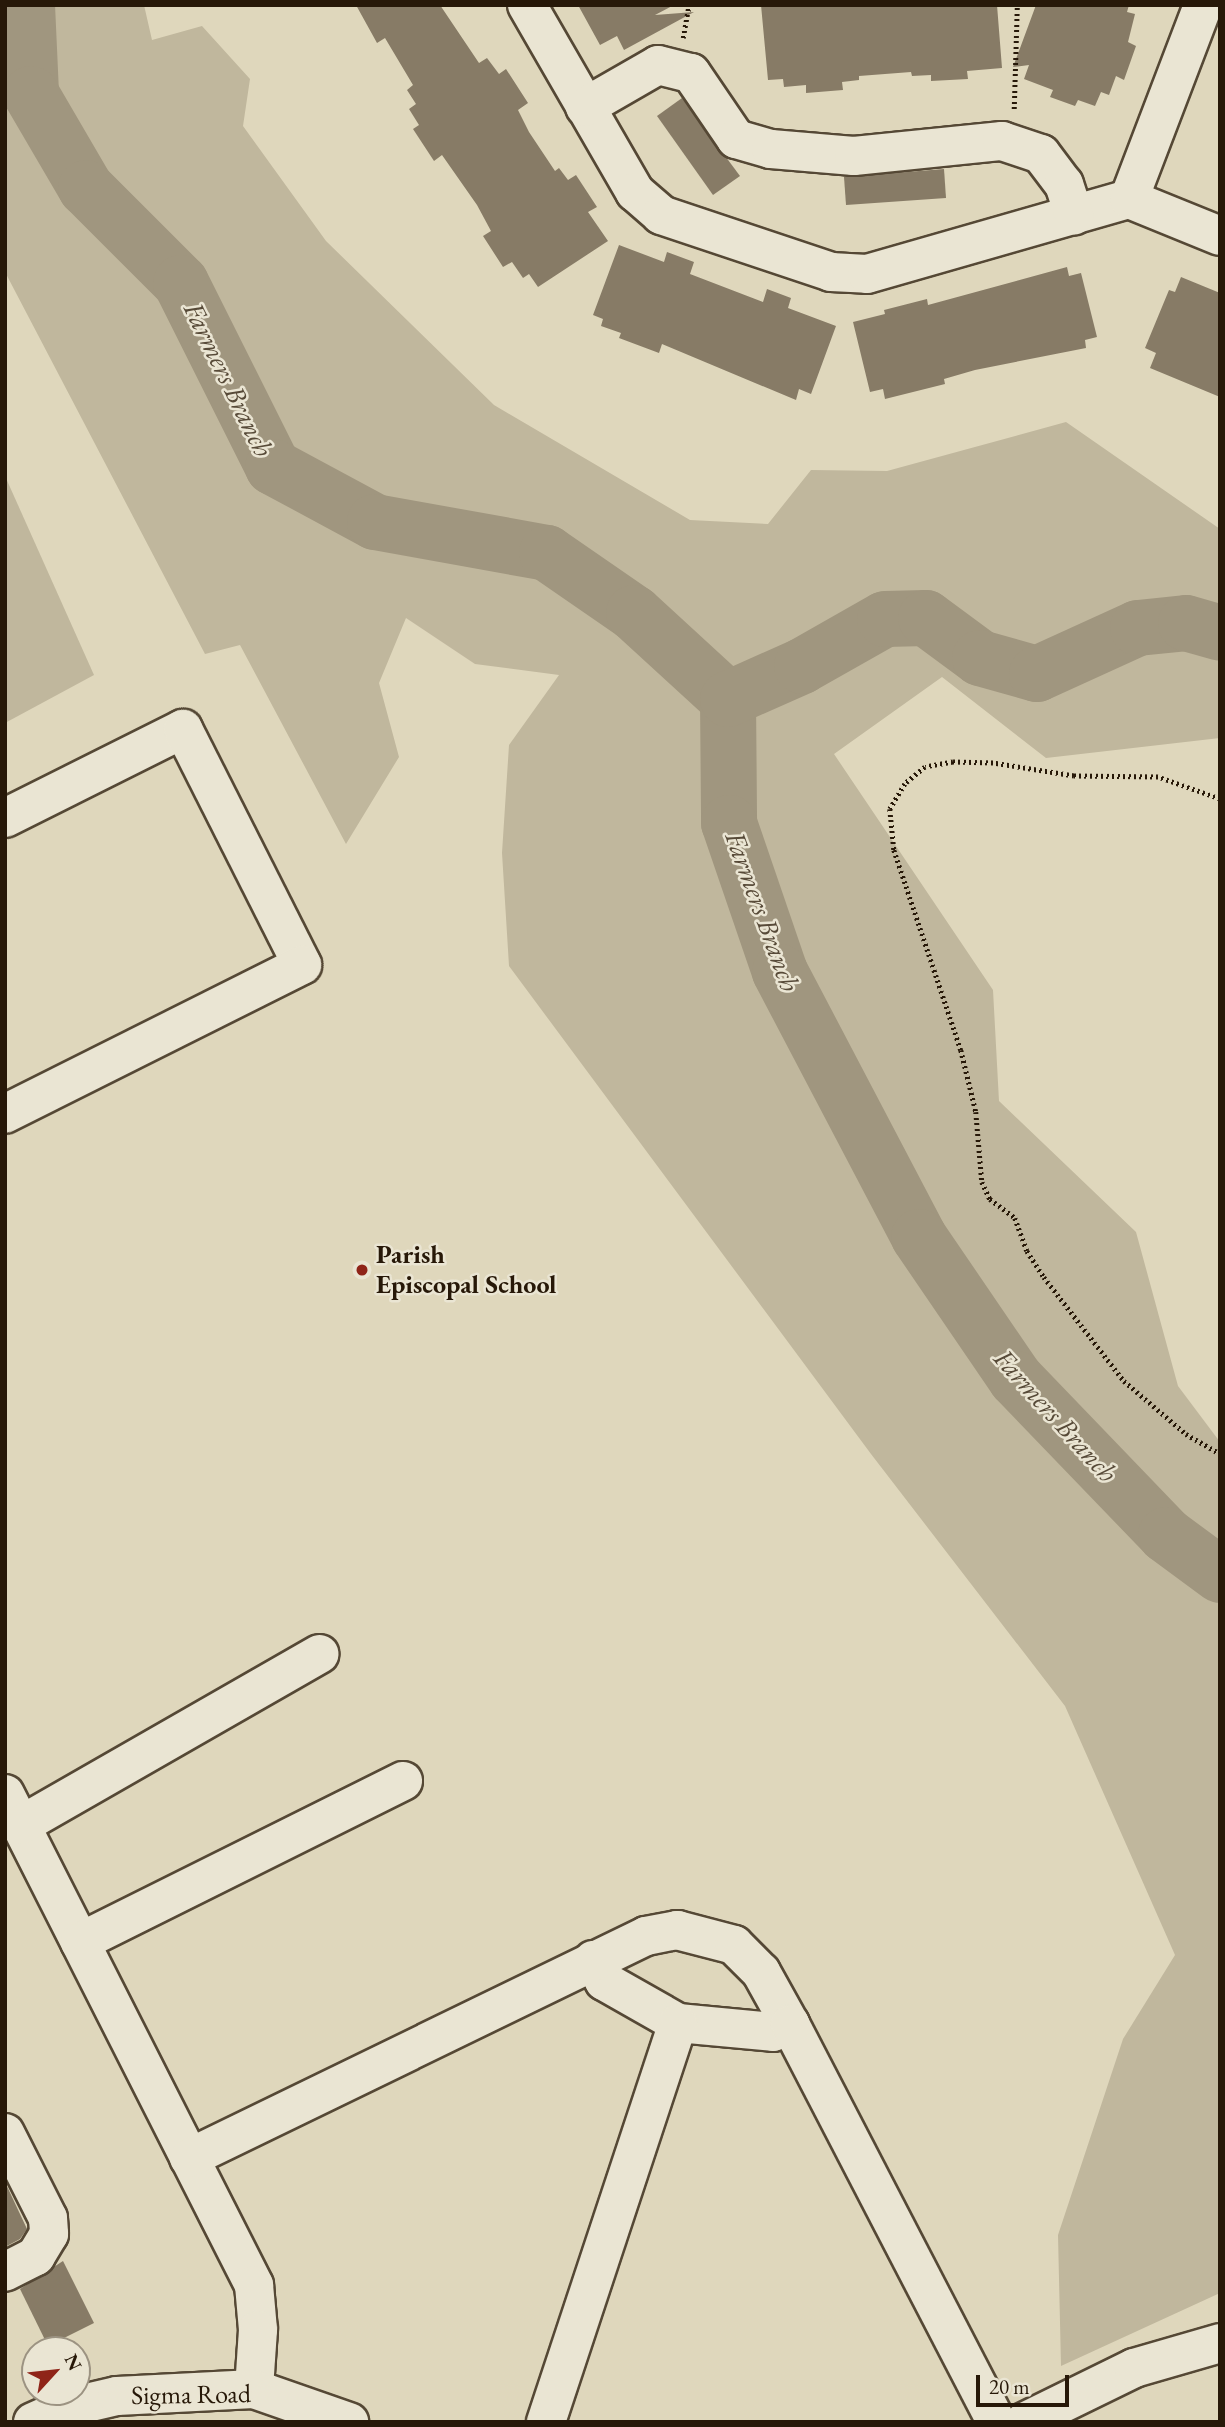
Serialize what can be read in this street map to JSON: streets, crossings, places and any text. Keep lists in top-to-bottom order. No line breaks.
{"streets":{"street":["Sigma Road"]},"water":["Farmers Branch"],"places":["Parish Episcopal School"],"scale_bar":"20 m","north":"top right"}
